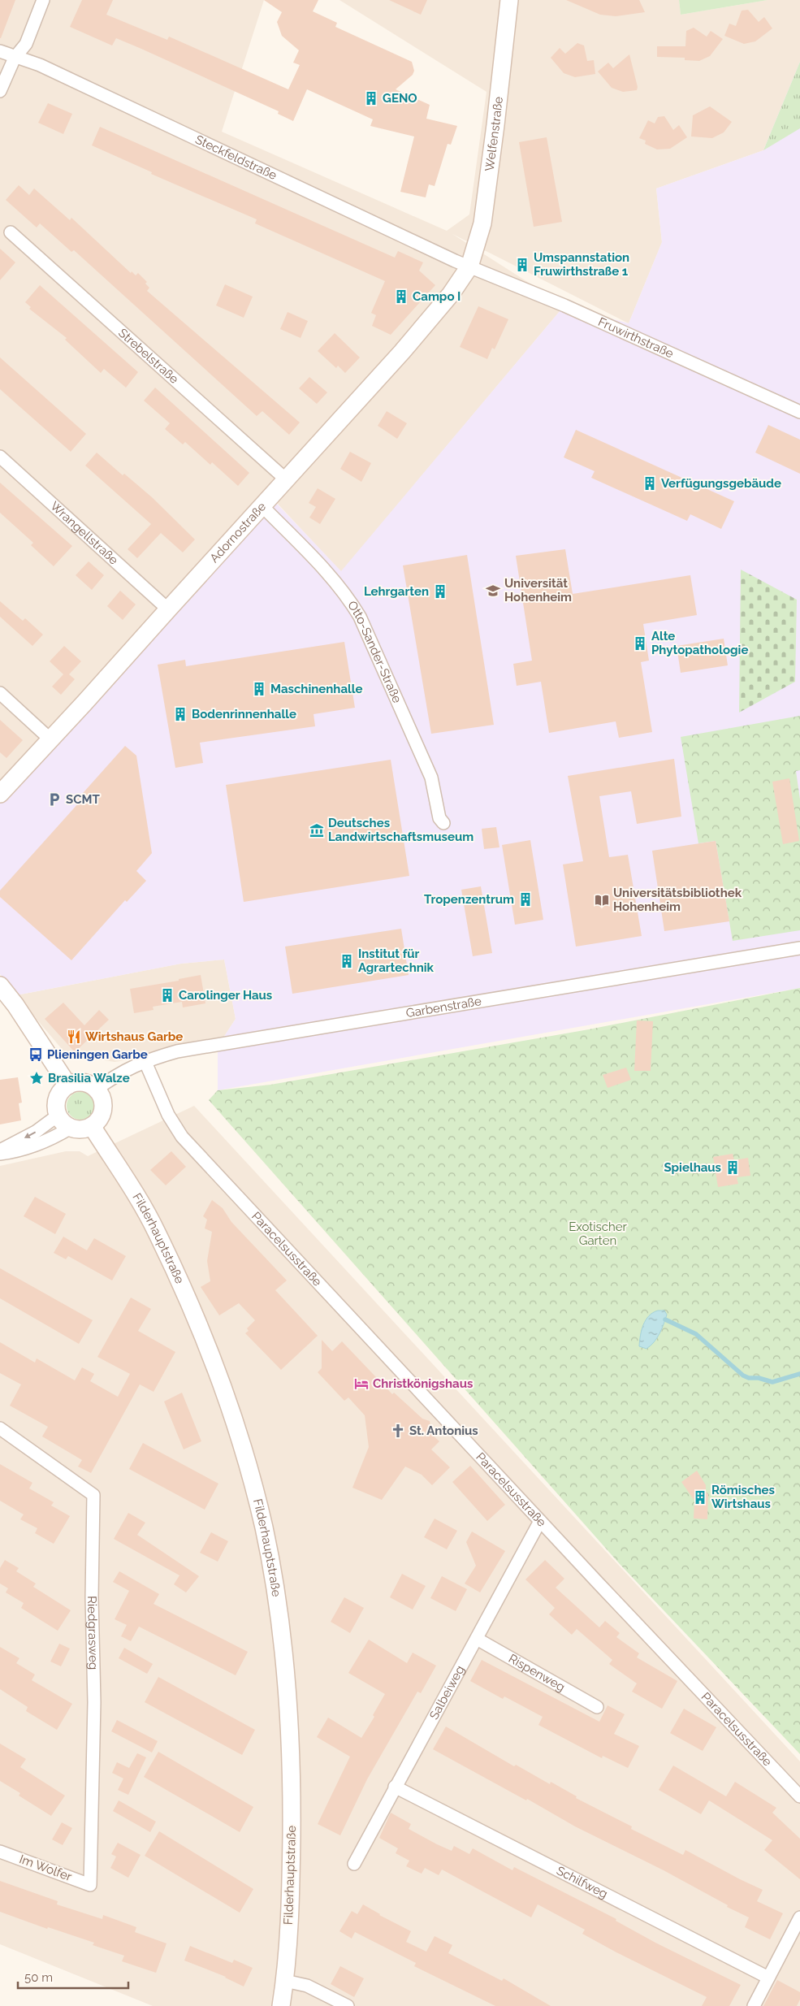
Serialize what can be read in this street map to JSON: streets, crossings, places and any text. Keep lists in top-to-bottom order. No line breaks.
{"streets":{"main road":["Welfenstraße","Adornostraße","Filderhauptstraße"],"street":["Steckfeldstraße","Fruwirthstraße","Strebelstraße","Wrangellstraße","Otto-Sander-Straße","Garbenstraße","Paracelsusstraße","Riedgrasweg","Rispenweg","Salbeiweg","Im Wolfer","Schilfweg"]},"crossings":[["Welfenstraße","Steckfeldstraße"],["Welfenstraße","Fruwirthstraße"],["Welfenstraße","Adornostraße"],["Steckfeldstraße","Fruwirthstraße"],["Steckfeldstraße","Adornostraße"],["Fruwirthstraße","Adornostraße"],["Strebelstraße","Adornostraße"],["Wrangellstraße","Adornostraße"],["Adornostraße","Otto-Sander-Straße"],["Garbenstraße","Filderhauptstraße"],["Garbenstraße","Paracelsusstraße"],["Paracelsusstraße","Salbeiweg"],["Riedgrasweg","Im Wolfer"],["Rispenweg","Salbeiweg"],["Salbeiweg","Schilfweg"]],"parks":["Exotischer Garten"],"places":{"building":["GENO","Umspannstation Fruwirthstraße 1","Campo I","Verfügungsgebäude","Lehrgarten","Alte Phytopathologie","Maschinenhalle","Bodenrinnenhalle","Tropenzentrum","Institut für Agrartechnik","Carolinger Haus","Spielhaus","Römisches Wirtshaus"],"school or university":["Universität Hohenheim"],"parking":["SCMT"],"museum":["Deutsches Landwirtschaftsmuseum"],"library":["Universitätsbibliothek Hohenheim"],"restaurant":["Wirtshaus Garbe"],"bus stop":["Plieningen Garbe"],"place":["Brasilia Walze"],"hotel":["Christkönigshaus"],"church":["St. Antonius"]},"scale_bar":"50 m"}
